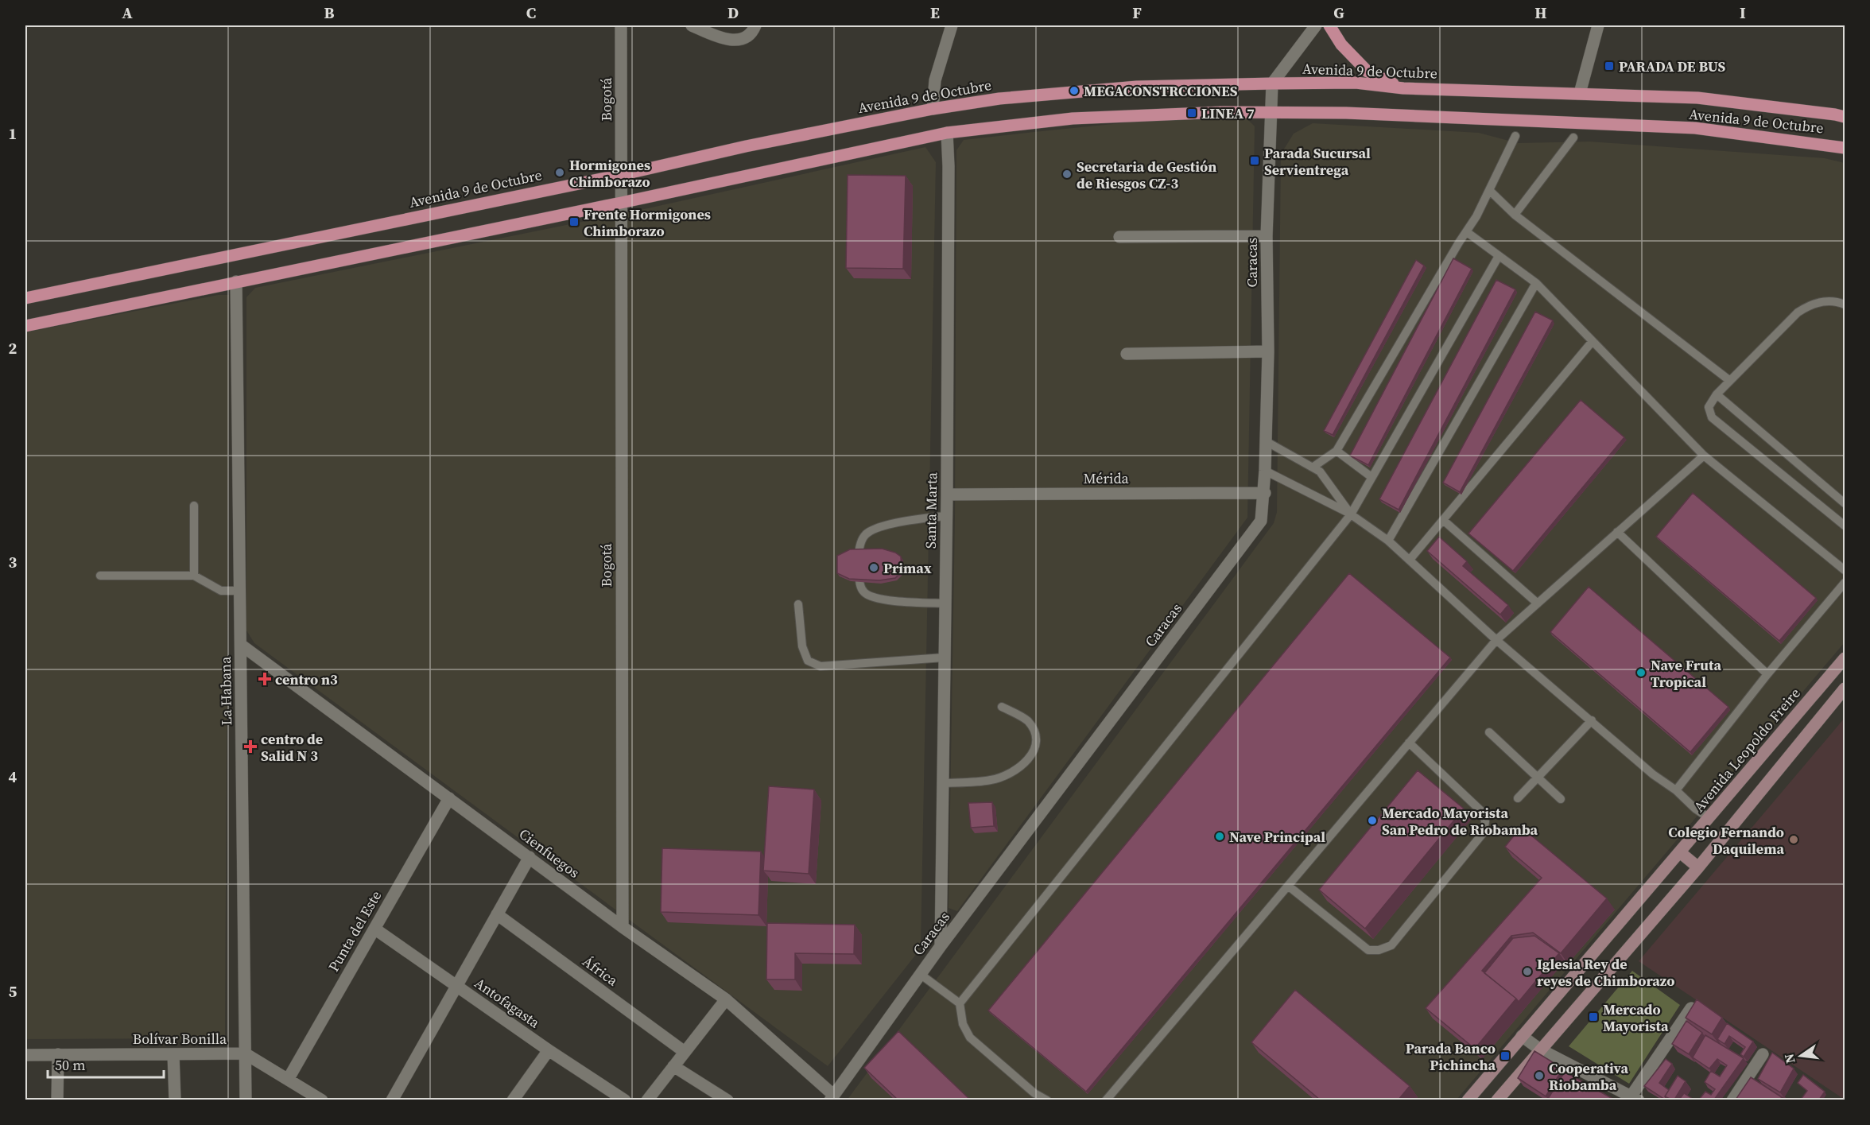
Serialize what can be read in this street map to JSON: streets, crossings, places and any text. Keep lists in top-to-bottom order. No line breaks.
{"streets":{"main road":["Avenida 9 de Octubre","Avenida Leopoldo Freire"],"street":["Bogotá","Caracas","Mérida","Santa Marta","La Habana","Cienfuegos","Punta del Este","África","Antofagasta","Bolívar Bonilla"]},"crossings":[["Avenida 9 de Octubre","Bogotá"],["Avenida 9 de Octubre","Caracas"],["Avenida 9 de Octubre","Santa Marta"],["Avenida 9 de Octubre","La Habana"],["Bogotá","Cienfuegos"],["Caracas","Mérida"],["Caracas","Santa Marta"],["Caracas","Cienfuegos"],["Mérida","Santa Marta"],["La Habana","Cienfuegos"],["La Habana","Bolívar Bonilla"],["Cienfuegos","Punta del Este"],["Punta del Este","Antofagasta"],["Punta del Este","Bolívar Bonilla"]],"places":{"transit":["PARADA DE BUS","LINEA 7","Parada Sucursal Servientrega","Frente Hormigones Chimborazo","Mercado Mayorista","Parada Banco Pichincha"],"other":["MEGACONSTRCCIONES","Hormigones Chimborazo","Secretaria de Gestión de Riesgos CZ-3","Primax","Nave Fruta Tropical","Mercado Mayorista San Pedro de Riobamba","Nave Principal","Colegio Fernando Daquilema","Iglesia Rey de reyes de Chimborazo","Cooperativa Riobamba"],"health":["centro n3","centro de Salid N 3"]},"scale_bar":"50 m","north":"left","grid":{"columns":["A","B","C","D","E","F","G","H","I"],"rows":["1","2","3","4","5"]}}
